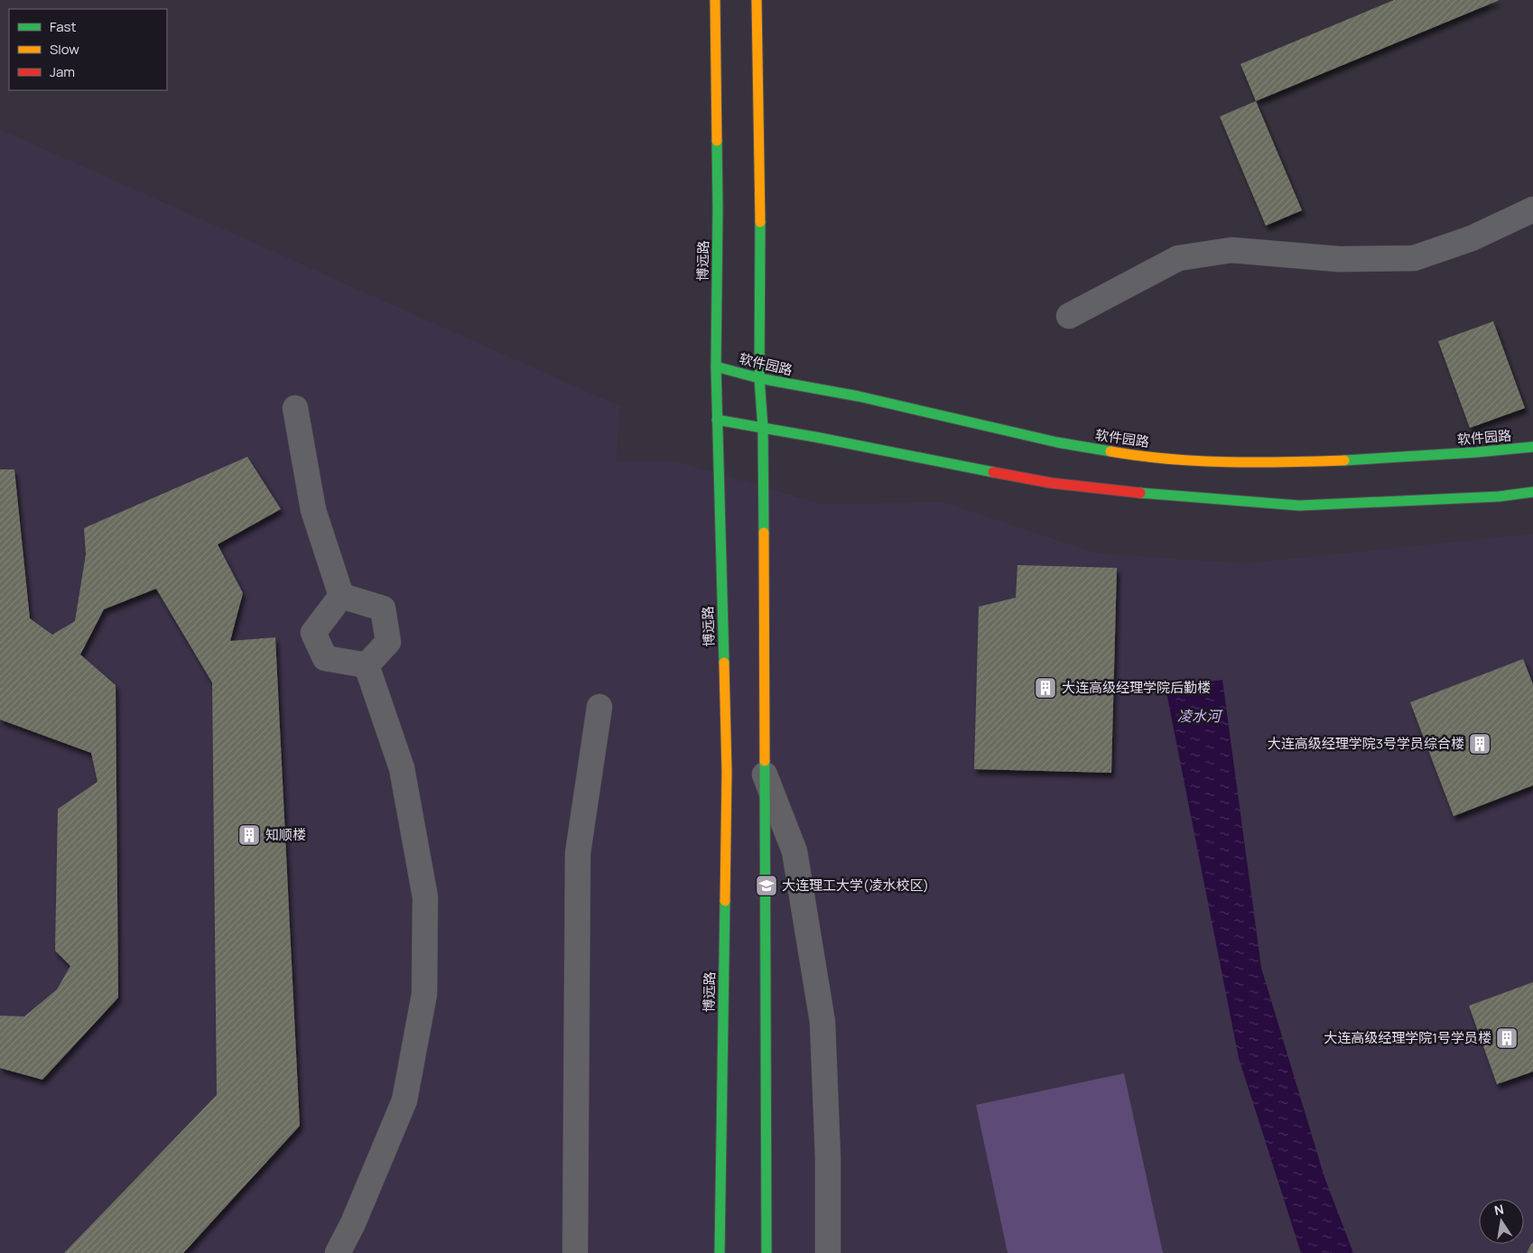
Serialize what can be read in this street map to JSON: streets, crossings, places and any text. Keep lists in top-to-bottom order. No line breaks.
{"streets":{"main road":["博远路","软件园路"]},"crossings":[["博远路","软件园路"]],"water":["凌水河"],"places":{"building":["大连高级经理学院后勤楼","大连高级经理学院3号学员综合楼","知顺楼","大连高级经理学院1号学员楼"],"school or university":["大连理工大学(凌水校区)"]},"legend":["Fast","Slow","Jam"],"north":"top"}
